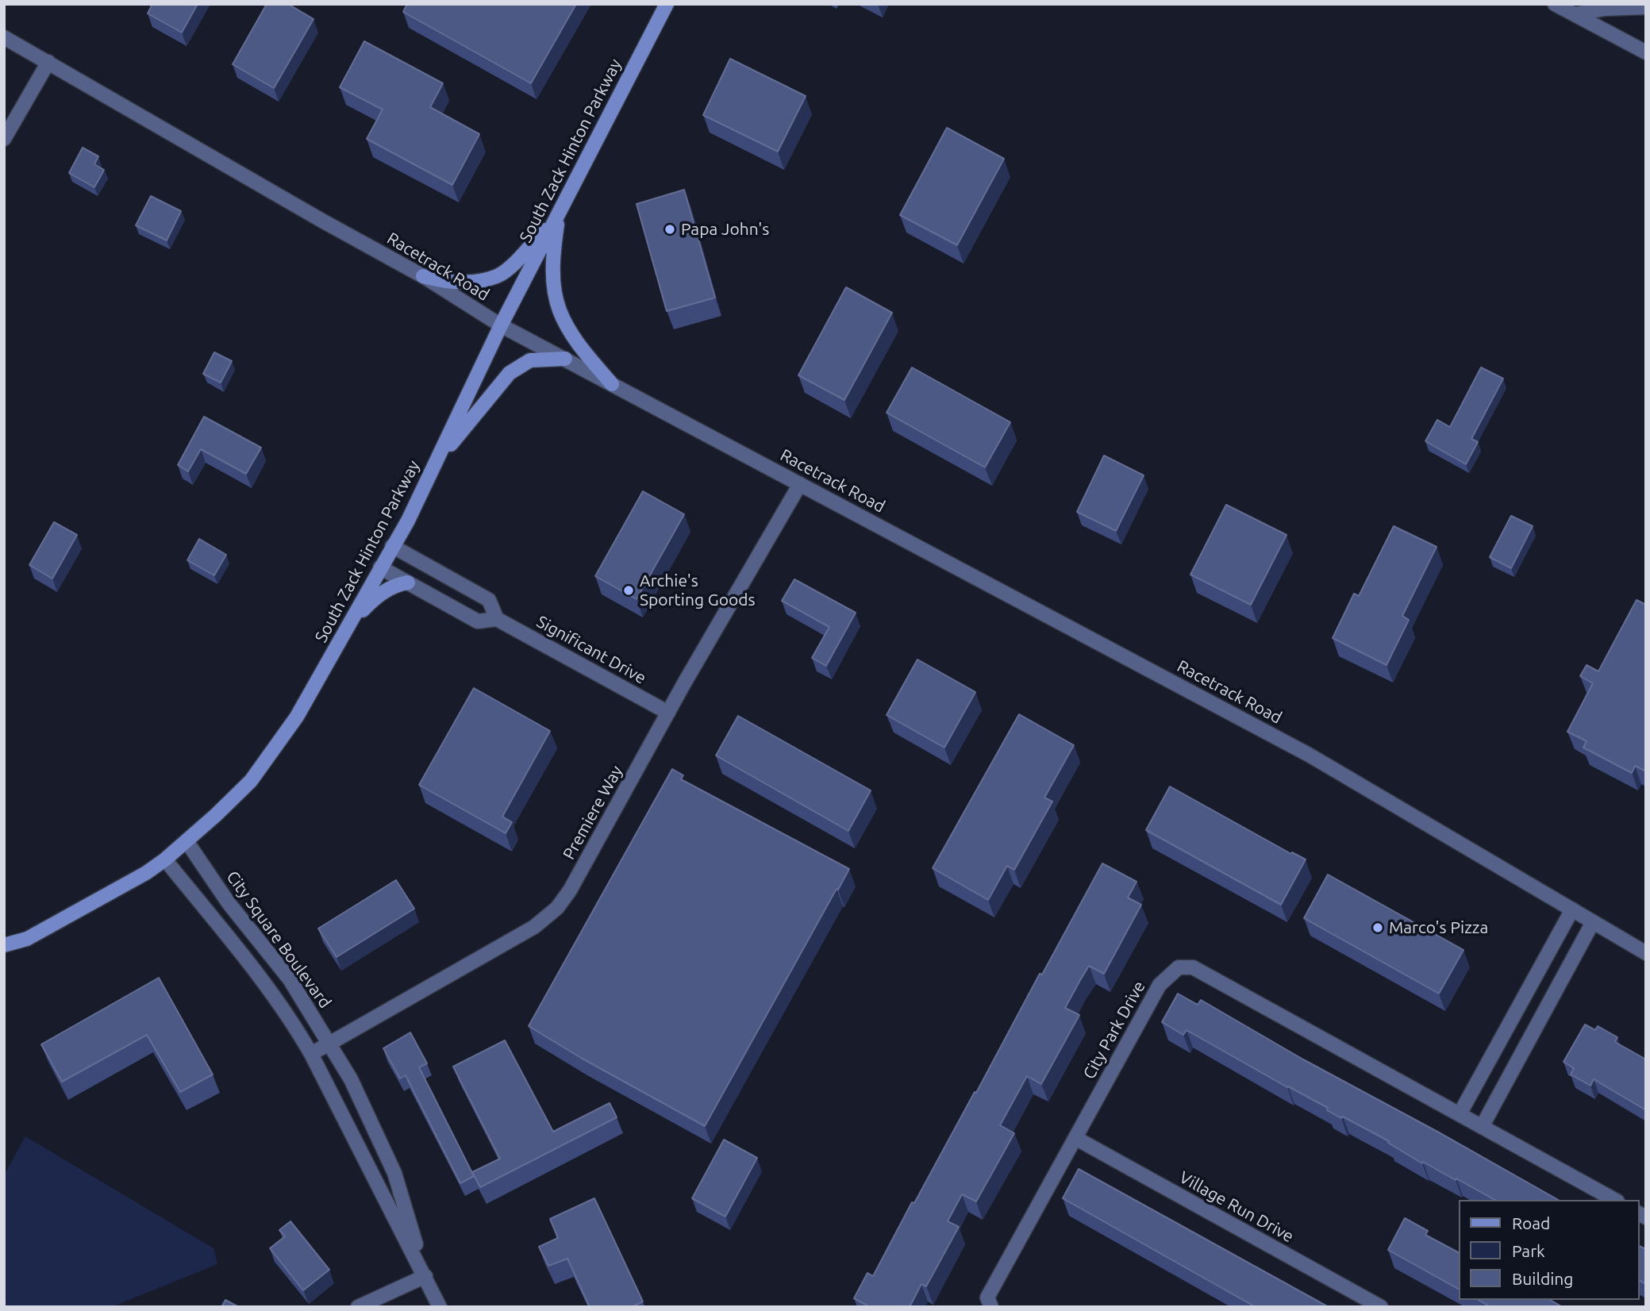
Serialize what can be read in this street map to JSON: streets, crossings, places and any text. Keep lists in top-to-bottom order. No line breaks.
{"streets":{"main road":["South Zack Hinton Parkway"],"street":["Racetrack Road","Significant Drive","Premiere Way","City Square Boulevard","City Park Drive","Village Run Drive"]},"crossings":[["South Zack Hinton Parkway","Racetrack Road"],["South Zack Hinton Parkway","Significant Drive"],["South Zack Hinton Parkway","City Square Boulevard"],["Racetrack Road","Premiere Way"],["Significant Drive","Premiere Way"],["Premiere Way","City Square Boulevard"],["City Park Drive","Village Run Drive"]],"places":["Papa John's","Archie's Sporting Goods","Marco's Pizza"],"legend":["Road","Park","Building"]}
